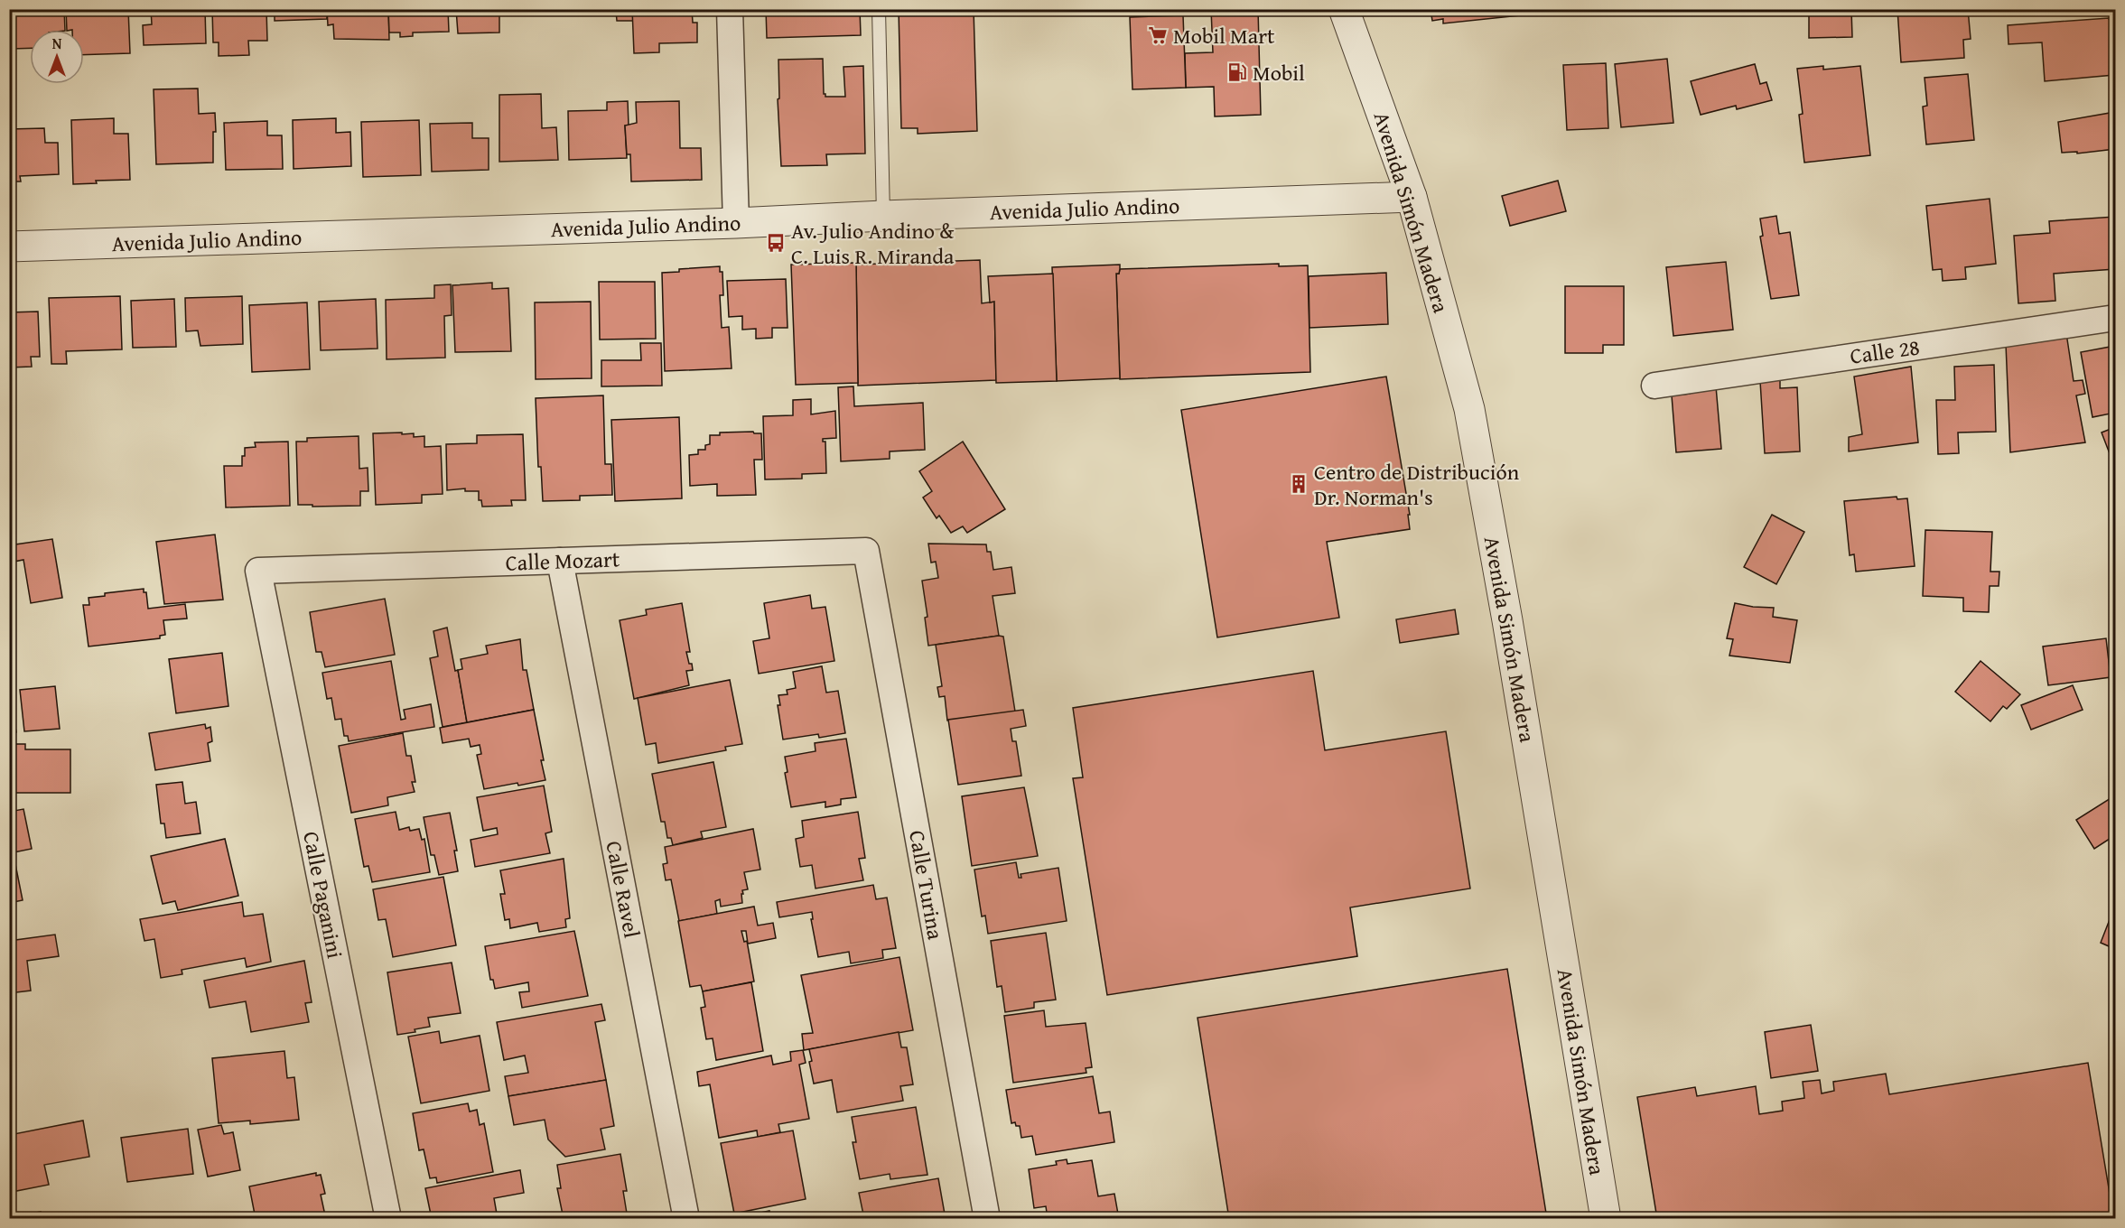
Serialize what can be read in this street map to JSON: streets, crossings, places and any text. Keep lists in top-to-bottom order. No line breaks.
{"streets":{"street":["Avenida Julio Andino","Avenida Simón Madera","Calle 28","Calle Mozart","Calle Turina","Calle Ravel","Calle Paganini"]},"crossings":[["Avenida Julio Andino","Avenida Simón Madera"],["Calle Mozart","Calle Turina"],["Calle Mozart","Calle Ravel"],["Calle Mozart","Calle Paganini"]],"places":{"supermarket":["Mobil Mart"],"fuel station":["Mobil"],"bus stop":["Av. Julio Andino & C. Luis R. Miranda"],"building":["Centro de Distribución Dr. Norman's"]},"north":"top"}
